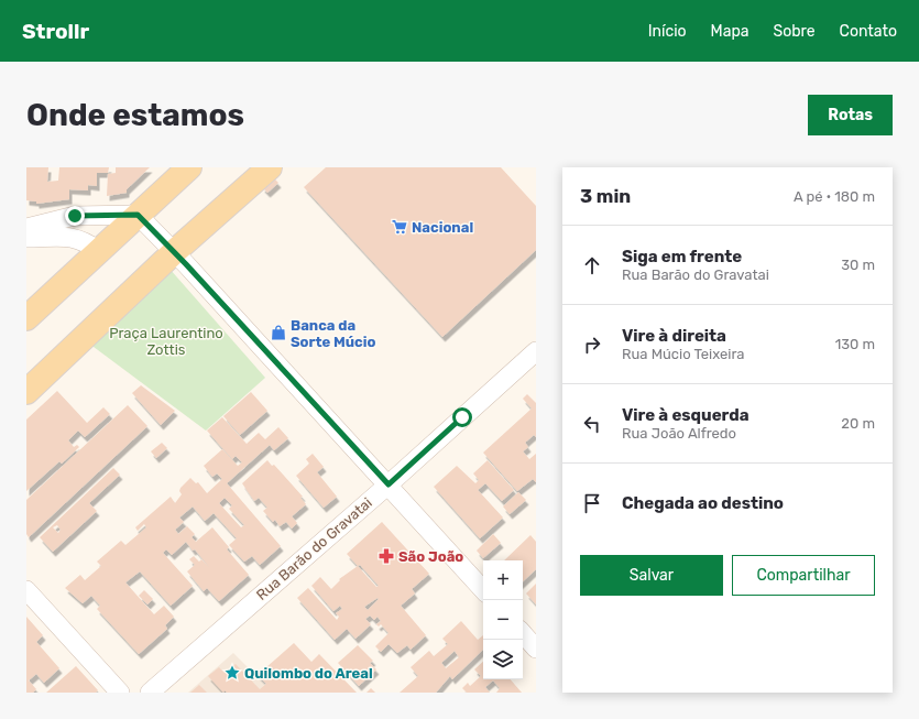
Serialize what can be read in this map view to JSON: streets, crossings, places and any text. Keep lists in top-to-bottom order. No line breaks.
{"streets":{"street":["Rua Barão do Gravatai"]},"parks":["Praça Laurentino Zottis"],"places":{"supermarket":["Nacional"],"shop":["Banca da Sorte Múcio"],"pharmacy":["São João"],"place":["Quilombo do Areal"]},"page":{"header":"Strollr","nav":["Início","Mapa","Sobre","Contato"],"buttons":["Rotas",["Salvar","Compartilhar"]],"title":"Onde estamos","heading":["3 min","A pé · 180 m"],"list":[["Siga em frente","Rua Barão do Gravatai","30 m"],["Vire à direita","Rua Múcio Teixeira","130 m"],["Vire à esquerda","Rua João Alfredo","20 m"],"Chegada ao destino"],"map_buttons":["+","−"]}}
